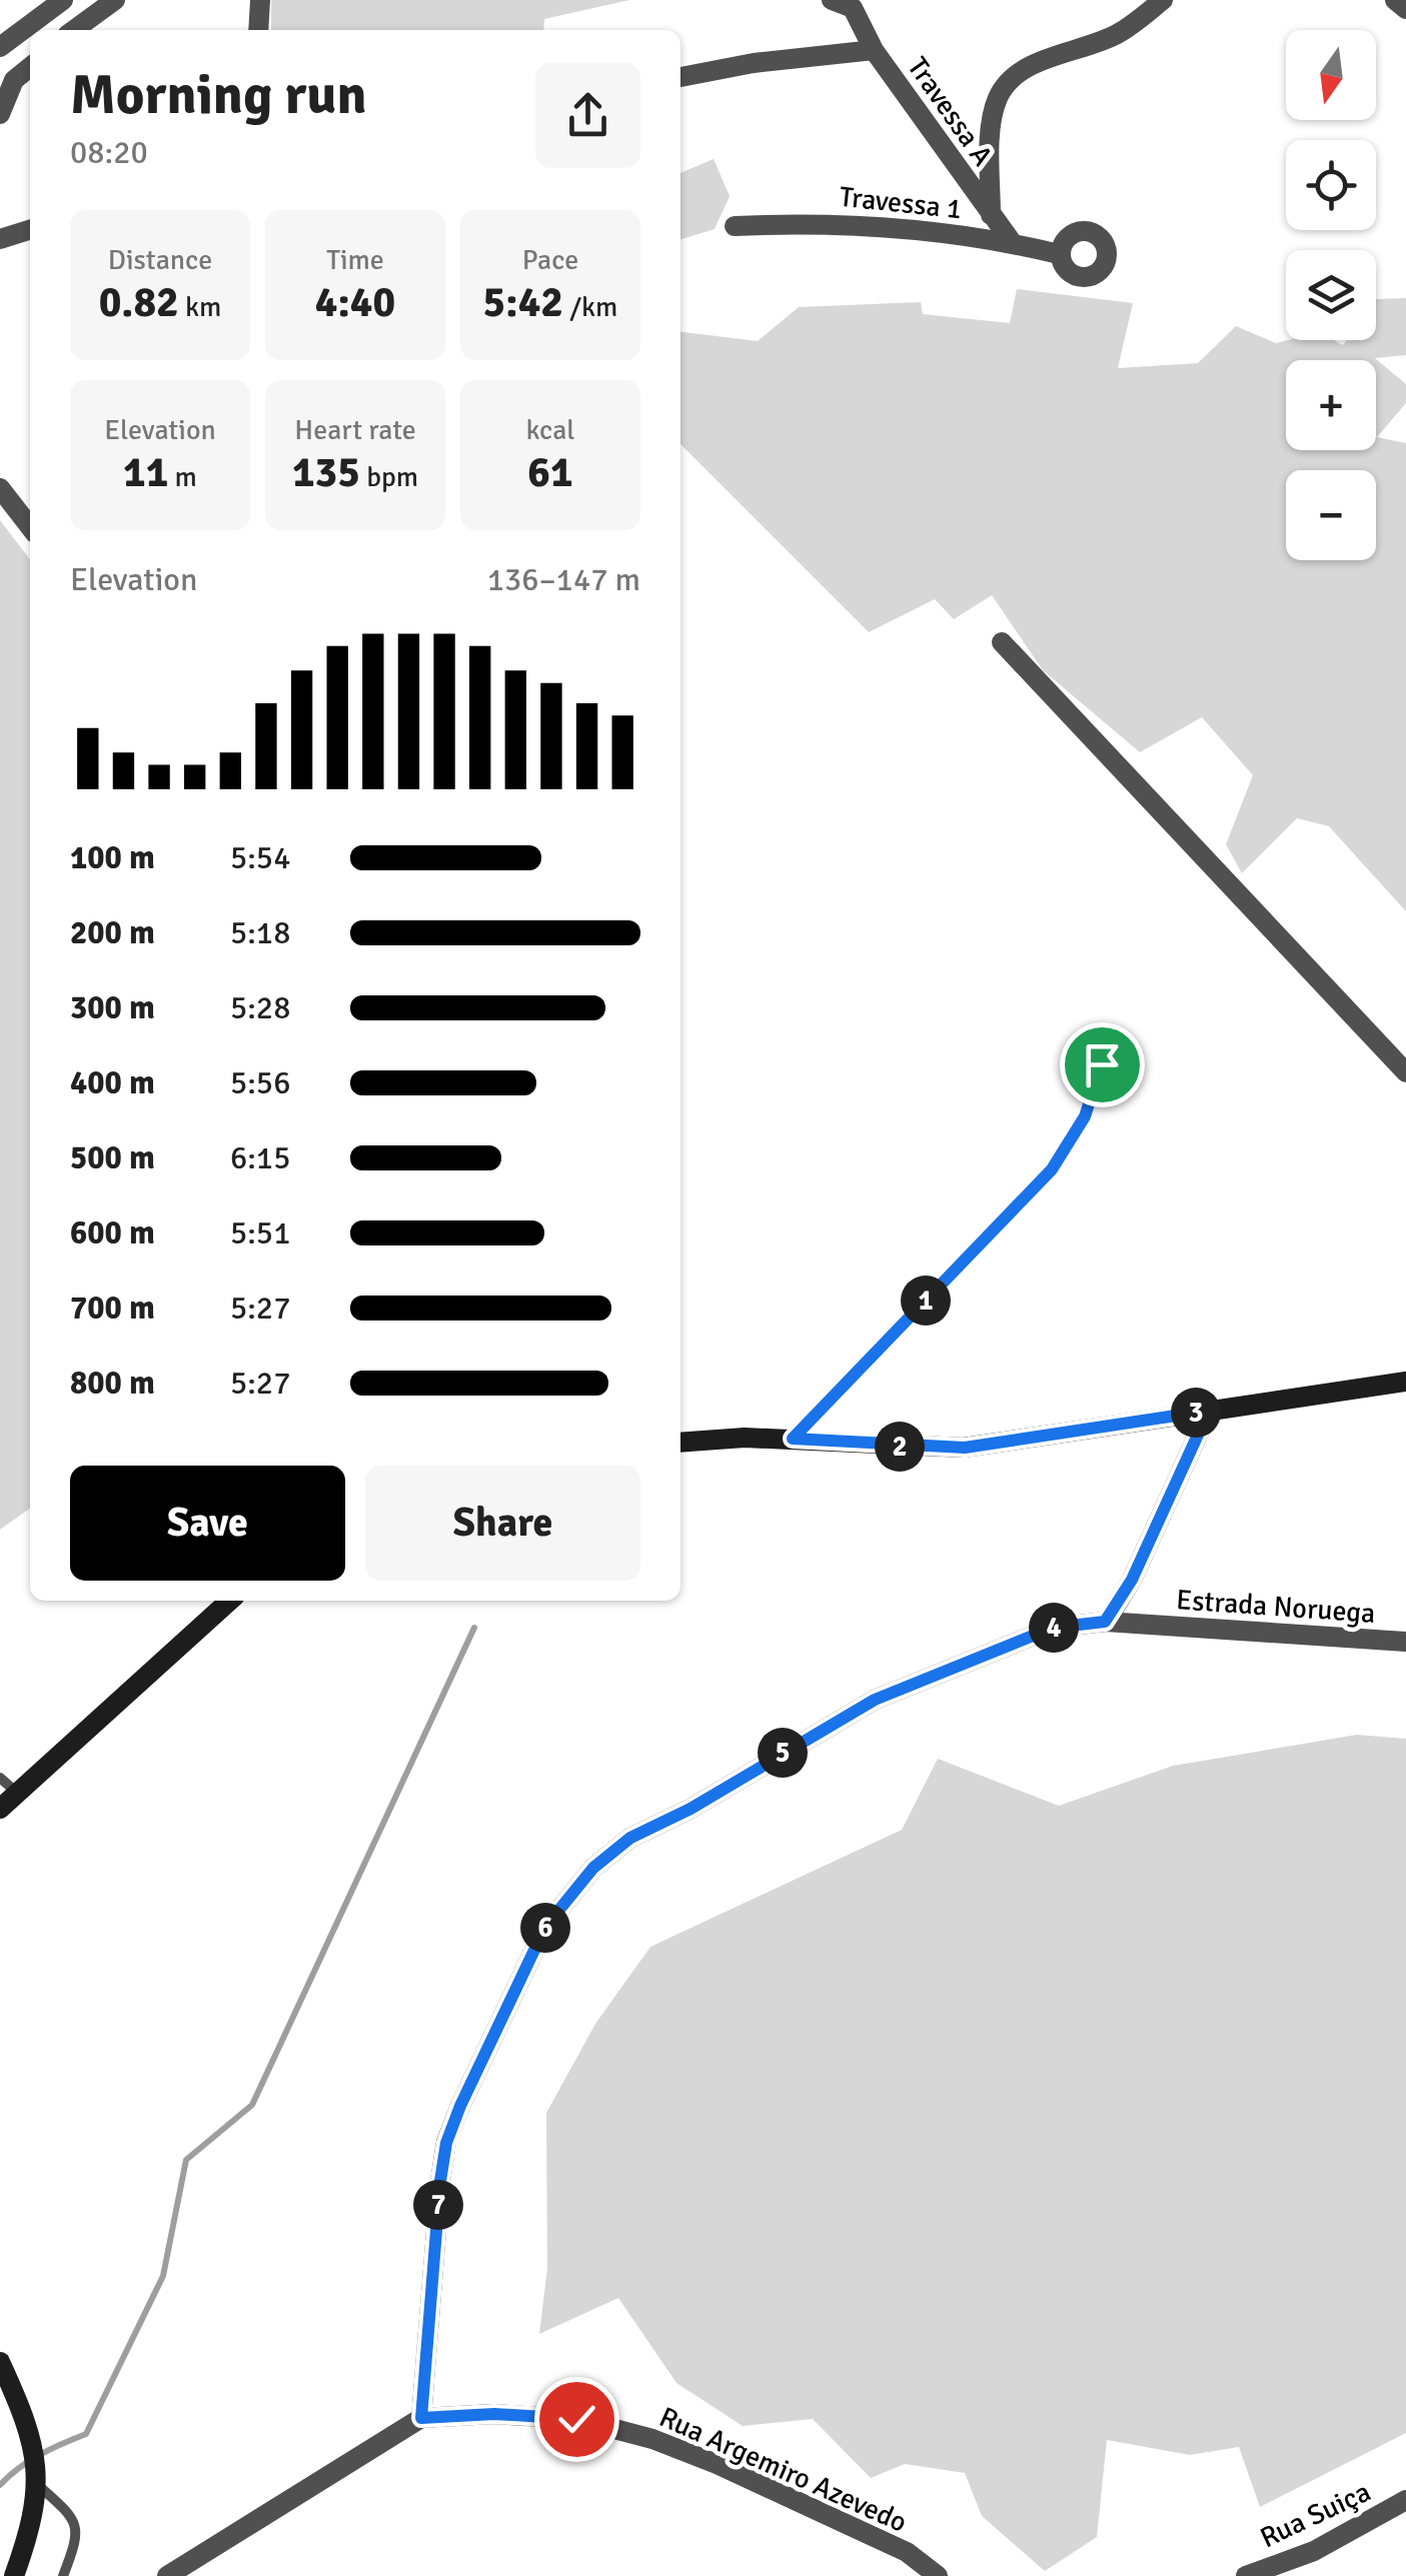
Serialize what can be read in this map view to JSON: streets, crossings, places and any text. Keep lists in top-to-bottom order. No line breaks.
{"streets":{"street":["Travessa A","Travessa 1","Estrada Noruega","Rua Argemiro Azevedo","Rua Suiça"]},"crossings":[["Travessa A","Travessa 1"],["Estrada Noruega","Rua Argemiro Azevedo"]],"north":"bottom","page":{"map_buttons":["+","−"],"heading":["Morning run","08:20"],"stats":[["Distance","0.82 km"],["Time","4:40"],["Pace","5:42 /km"],["Elevation","11 m"],["Heart rate","135 bpm"],["kcal","61"]],"chart":["Elevation","136–147 m"],"list":[{"name":"100 m","note":"5:54"},{"name":"200 m","note":"5:18"},{"name":"300 m","note":"5:28"},{"name":"400 m","note":"5:56"},{"name":"500 m","note":"6:15"},{"name":"600 m","note":"5:51"},{"name":"700 m","note":"5:27"},{"name":"800 m","note":"5:27"}],"pins":["1","3","2","4","5","6","7"],"buttons":["Save","Share"]}}
